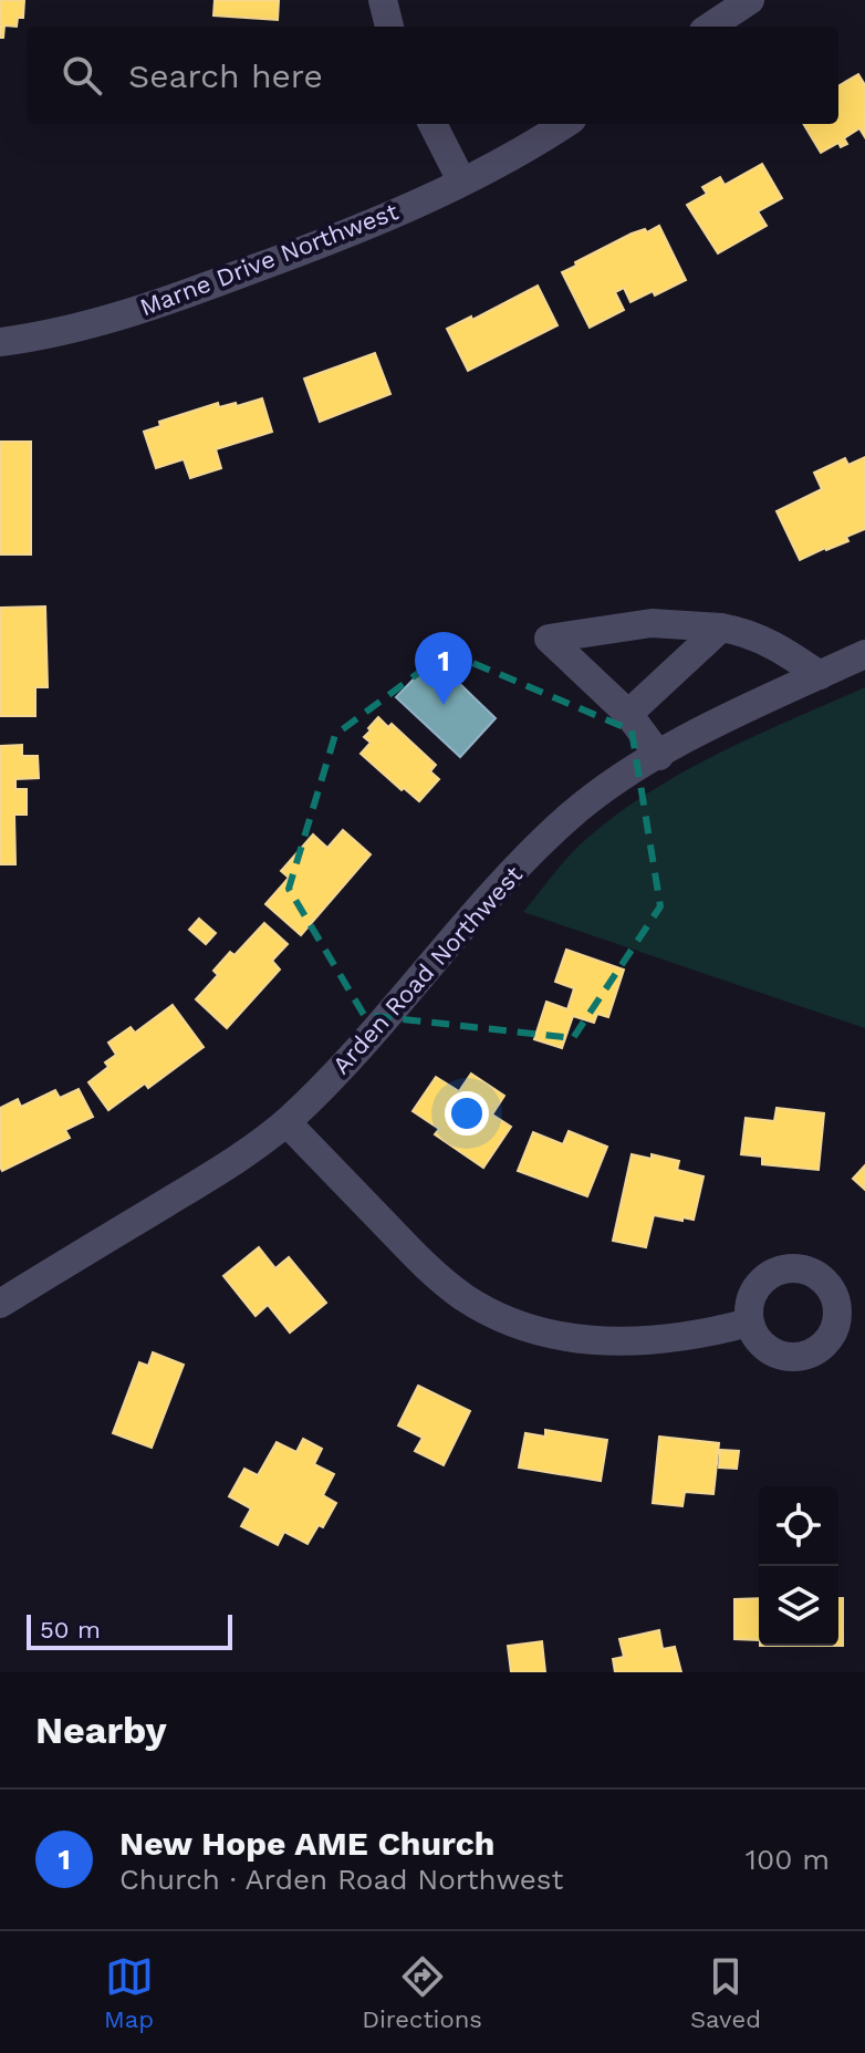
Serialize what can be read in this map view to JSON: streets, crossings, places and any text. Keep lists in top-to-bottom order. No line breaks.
{"streets":{"street":["Marne Drive Northwest","Arden Road Northwest"]},"scale_bar":"50 m","page":{"search":"Search here","pins":"1","scale":"50 m","heading":"Nearby","list":[{"mark":"1","name":"New Hope AME Church","note":"Church · Arden Road Northwest","value":"100 m"}],"nav":["Map","Directions","Saved"]}}
